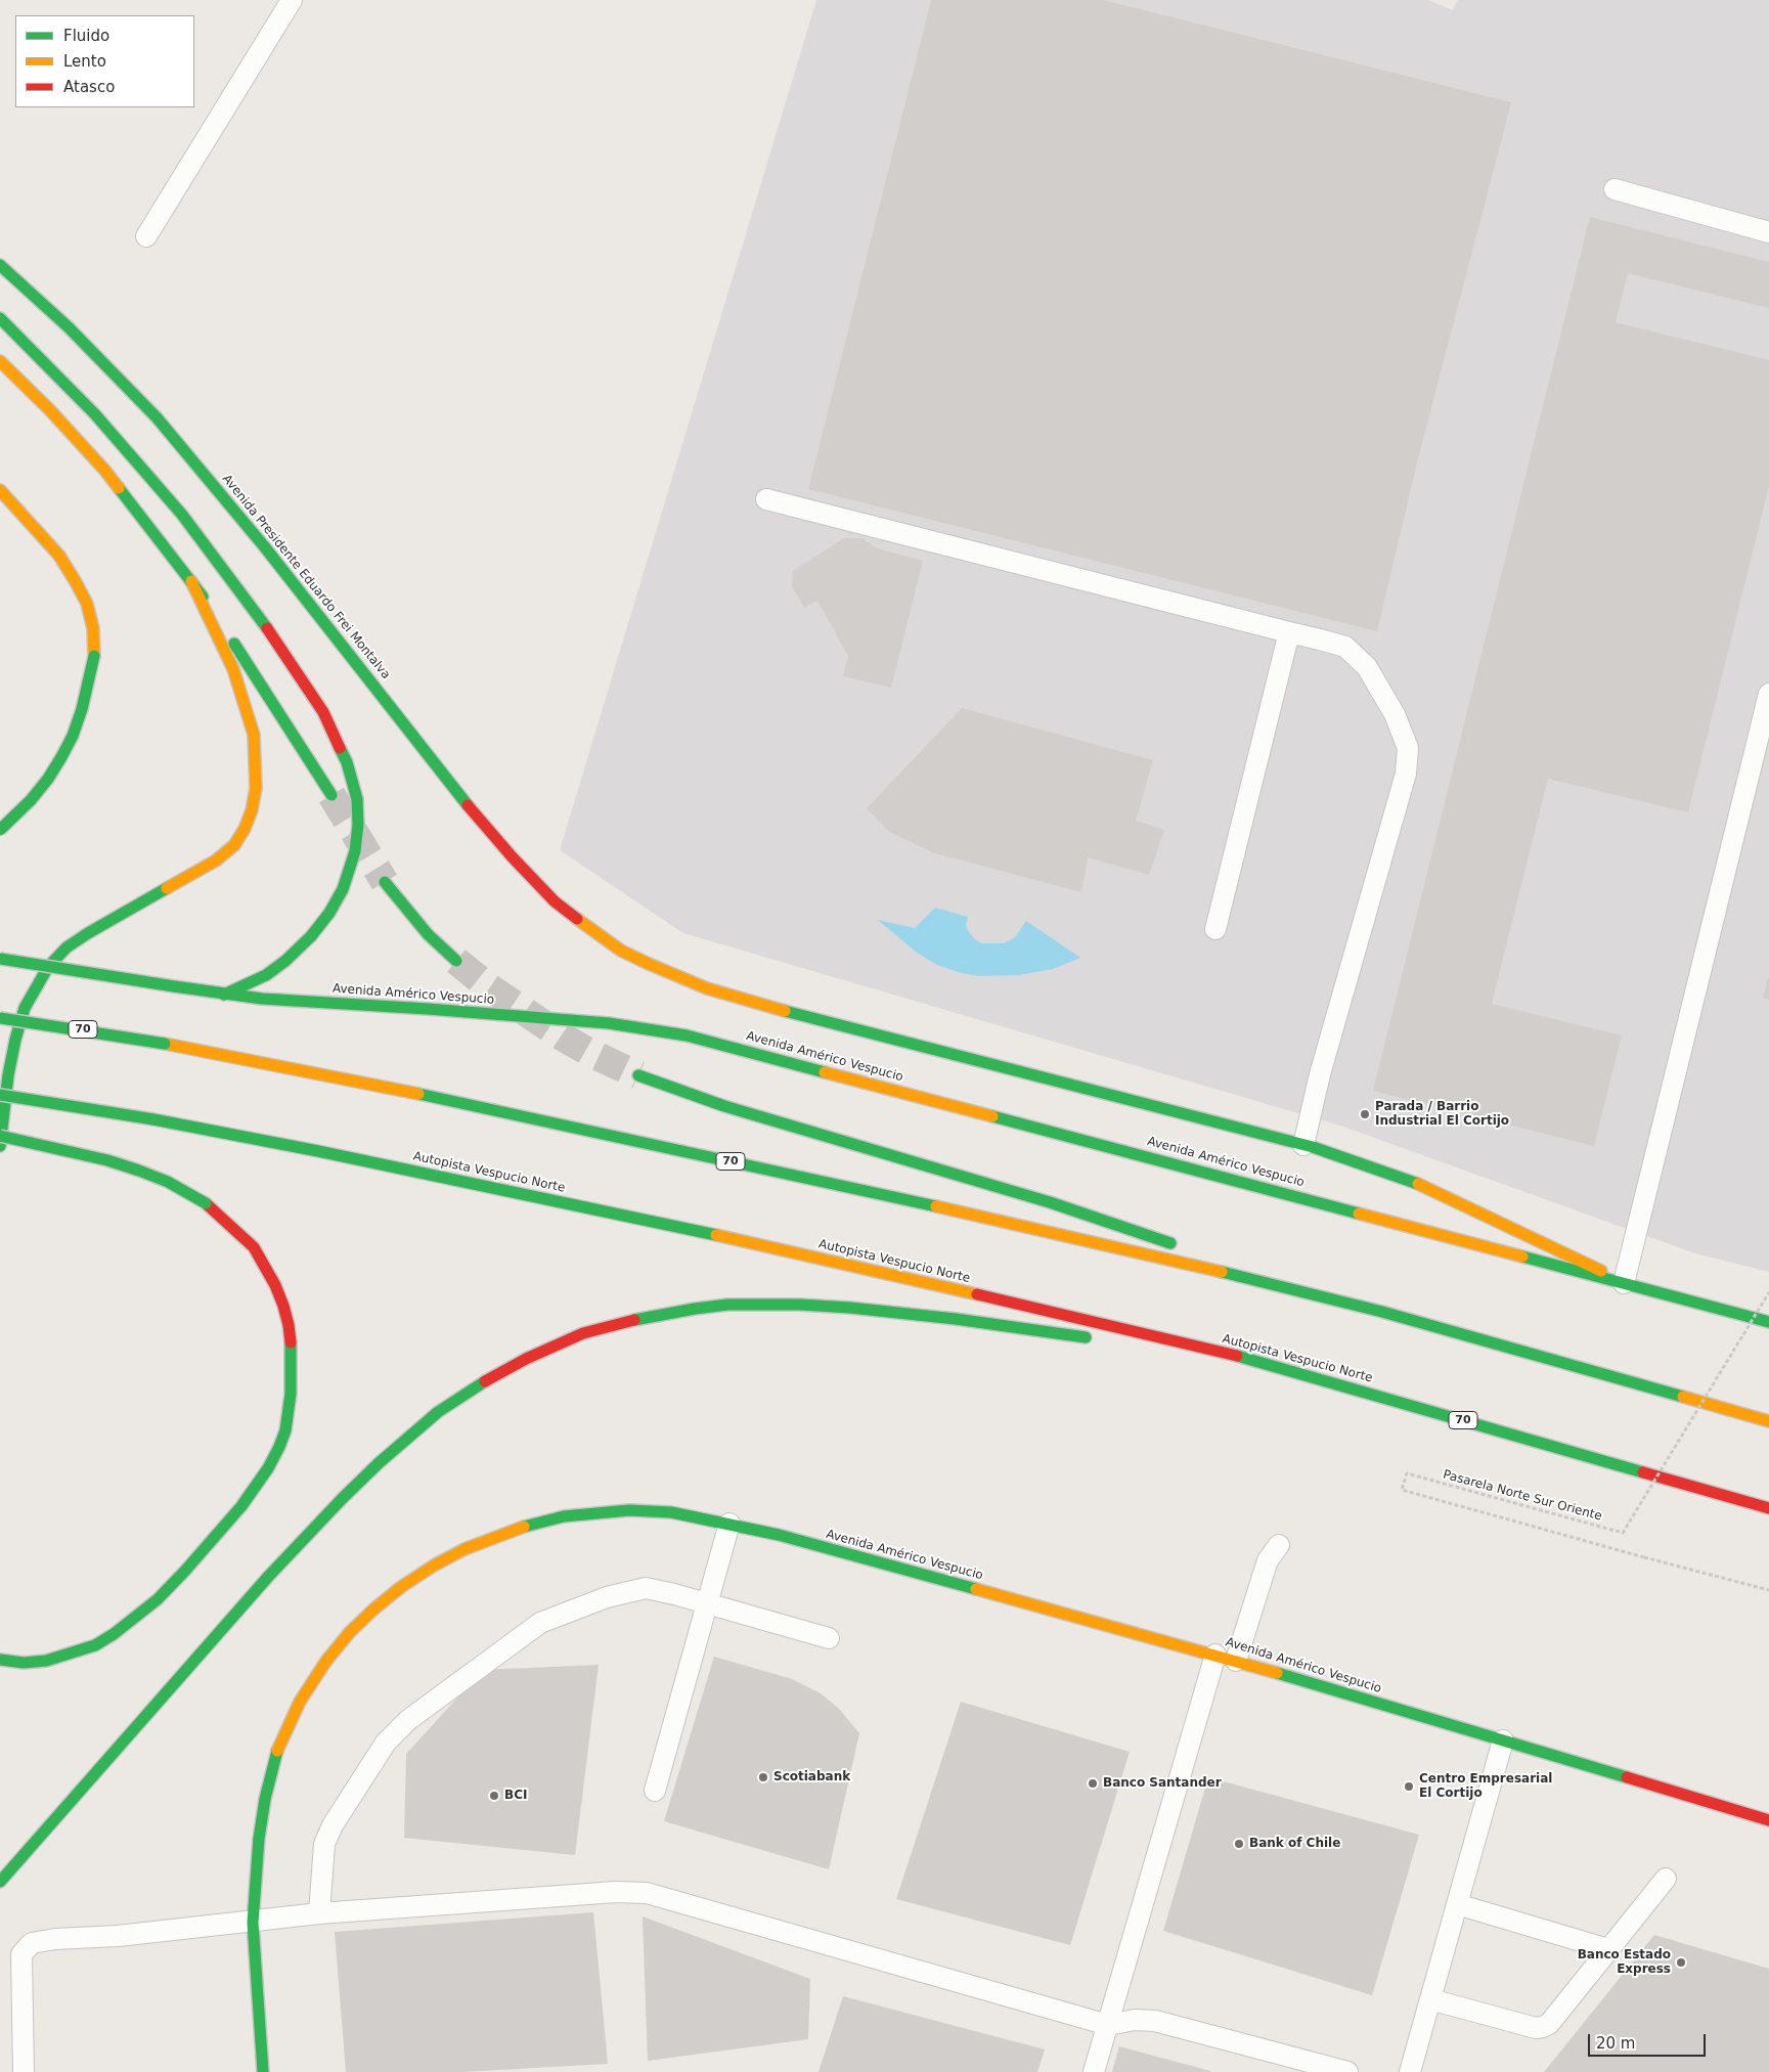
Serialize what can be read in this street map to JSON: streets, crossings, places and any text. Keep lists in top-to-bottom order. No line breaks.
{"streets":{"main road":["Avenida Presidente Eduardo Frei Montalva","Avenida Américo Vespucio","70","Autopista Vespucio Norte"],"path":["Pasarela Norte Sur Oriente"]},"crossings":[["Avenida Presidente Eduardo Frei Montalva","Avenida Américo Vespucio"]],"places":["Parada / Barrio Industrial El Cortijo","Scotiabank","Banco Santander","Centro Empresarial El Cortijo","BCI","Bank of Chile","Banco Estado Express"],"legend":["Fluido","Lento","Atasco"],"scale_bar":"20 m"}
